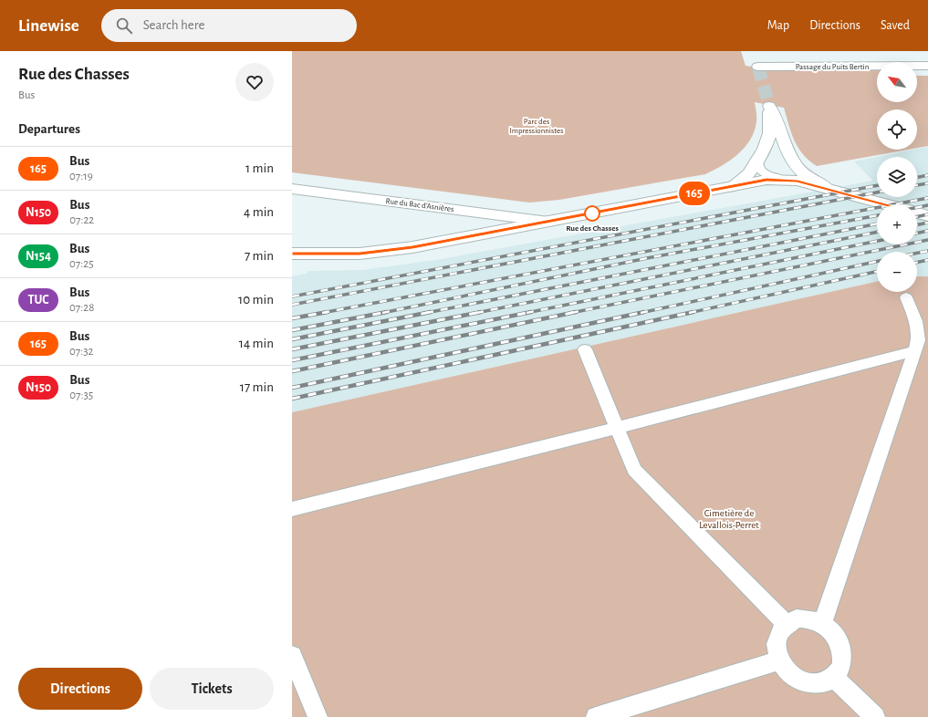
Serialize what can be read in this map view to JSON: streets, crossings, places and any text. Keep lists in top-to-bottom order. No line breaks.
{"streets":{"street":["Passage du Puits Bertin","Rue du Bac d’Asnières"]},"parks":["Parc des Impressionnistes","Cimetière de Levallois-Perret"],"places":["Rue des Chasses"],"lines":["bus line 165"],"north":"top left","page":{"header":"Linewise","search":"Search here","nav":["Map","Directions","Saved"],"heading":[["Rue des Chasses","Bus"],"Departures"],"on_map":"165","map_buttons":["+","−"],"list":[{"mark":"165","name":"Bus","note":"07:19","value":"1 min"},{"mark":"N150","name":"Bus","note":"07:22","value":"4 min"},{"mark":"N154","name":"Bus","note":"07:25","value":"7 min"},{"mark":"TUC","name":"Bus","note":"07:28","value":"10 min"},{"mark":"165","name":"Bus","note":"07:32","value":"14 min"},{"mark":"N150","name":"Bus","note":"07:35","value":"17 min"}],"buttons":["Directions","Tickets"]}}
